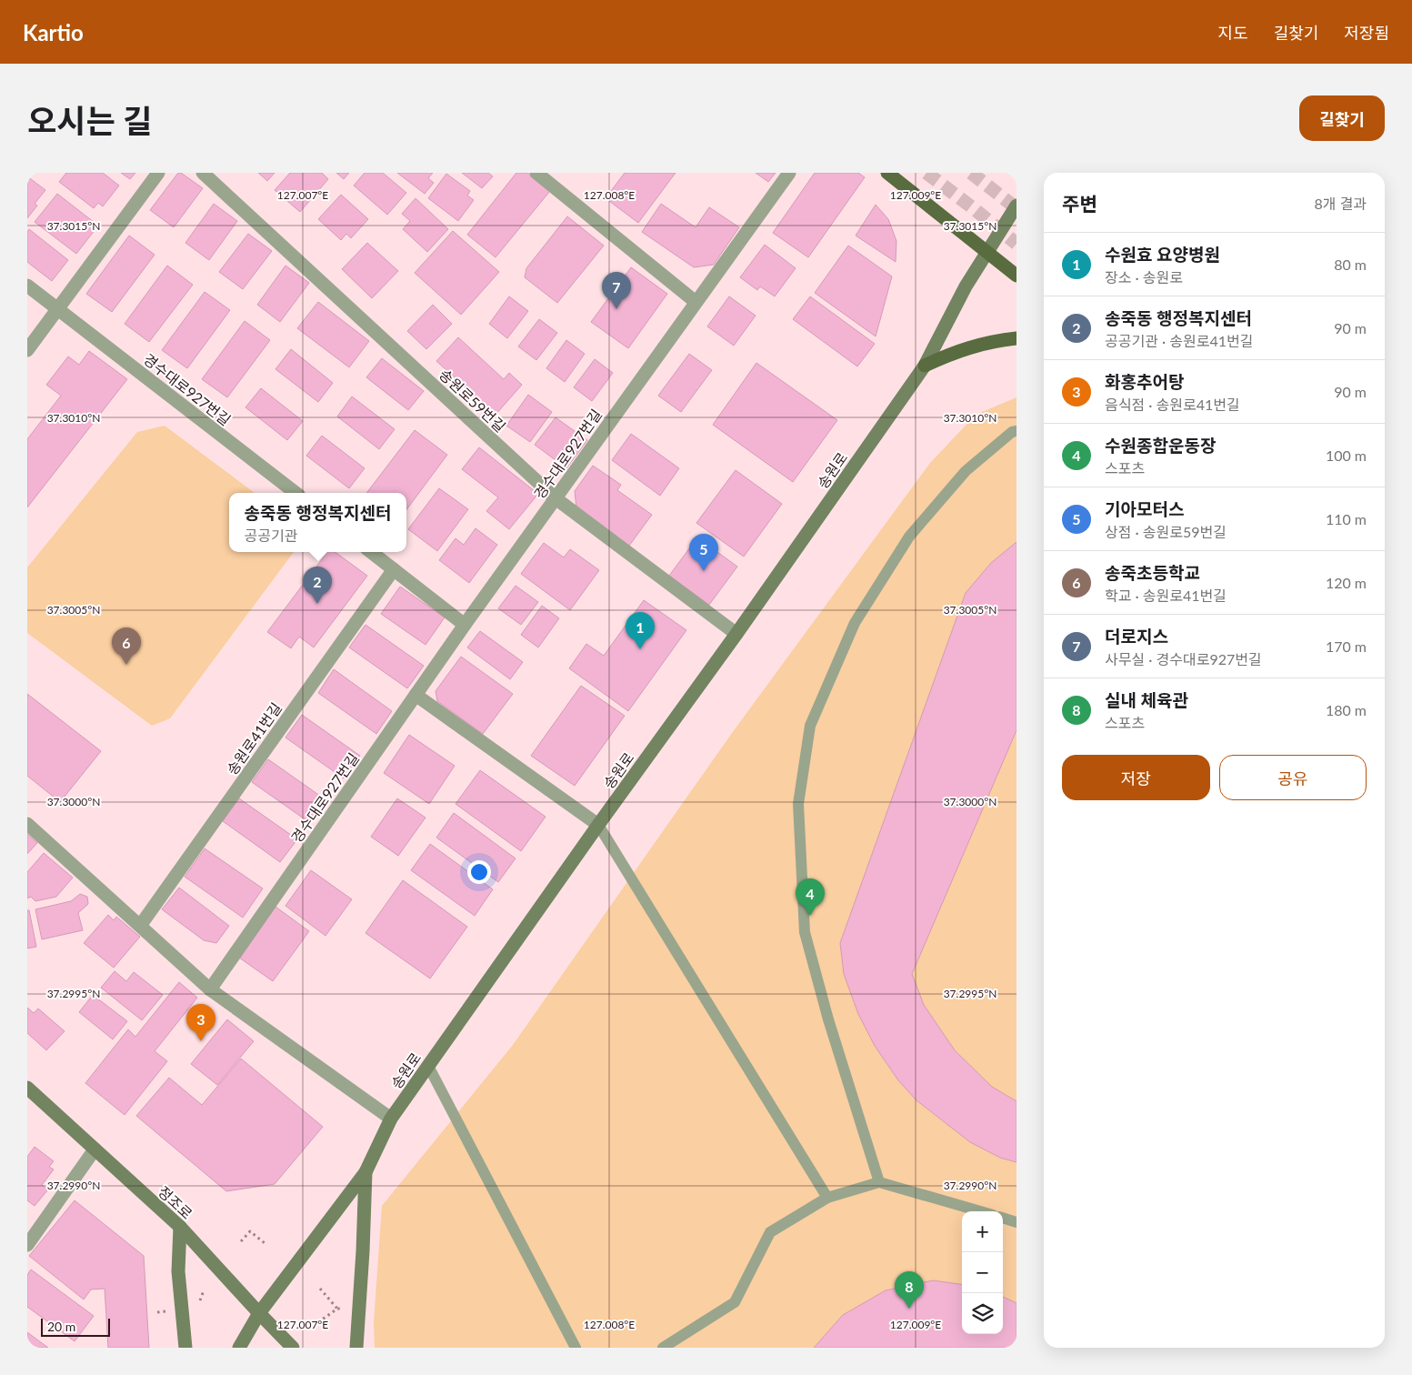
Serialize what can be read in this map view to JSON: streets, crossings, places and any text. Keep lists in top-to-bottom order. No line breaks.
{"streets":{"main road":["송원로","정조로"],"street":["경수대로927번길","송원로59번길","송원로41번길"]},"crossings":[["경수대로927번길","송원로59번길"],["송원로59번길","송원로"],["송원로","정조로"]],"scale_bar":"20 m","page":{"header":"Kartio","nav":["지도","길찾기","저장됨"],"title":"오시는 길","buttons":["길찾기",["저장","공유"]],"heading":["주변","8개 결과"],"list":[{"mark":"1","name":"수원효 요양병원","note":"장소 · 송원로","value":"80 m"},{"mark":"2","name":"송죽동 행정복지센터","note":"공공기관 · 송원로41번길","value":"90 m"},{"mark":"3","name":"화홍추어탕","note":"음식점 · 송원로41번길","value":"90 m"},{"mark":"4","name":"수원종합운동장","note":"스포츠","value":"100 m"},{"mark":"5","name":"기아모터스","note":"상점 · 송원로59번길","value":"110 m"},{"mark":"6","name":"송죽초등학교","note":"학교 · 송원로41번길","value":"120 m"},{"mark":"7","name":"더로지스","note":"사무실 · 경수대로927번길","value":"170 m"},{"mark":"8","name":"실내 체육관","note":"스포츠","value":"180 m"}],"pins":["7","5","2","1","6","4","3","8"],"popup":["송죽동 행정복지센터","공공기관"],"map_buttons":["+","−"],"scale":"20 m"},"coordinates":["127.007°E","127.008°E","127.009°E","37.3015°N","37.3010°N","37.3005°N","37.3000°N","37.2995°N","37.2990°N"]}
